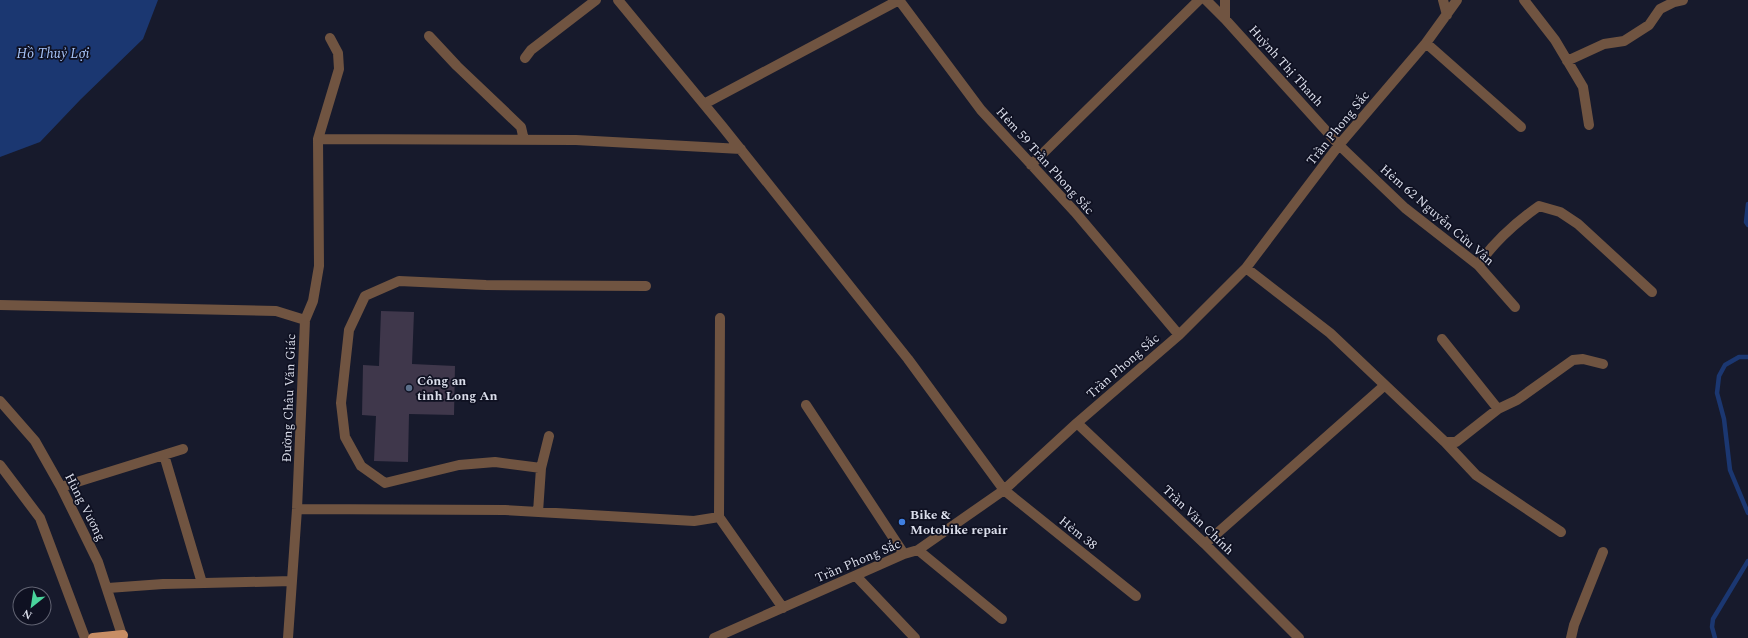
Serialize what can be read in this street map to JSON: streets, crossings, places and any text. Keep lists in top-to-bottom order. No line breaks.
{"streets":{"street":["Huỳnh Thị Thanh","Trần Phong Sắc","Hẻm 59 Trần Phong Sắc","Hẻm 62 Nguyễn Cửu Vân","Đường Châu Văn Giác","Hùng Vương","Trần Văn Chính","Hẻm 38"]},"crossings":[["Huỳnh Thị Thanh","Trần Phong Sắc"],["Huỳnh Thị Thanh","Hẻm 62 Nguyễn Cửu Vân"],["Trần Phong Sắc","Hẻm 59 Trần Phong Sắc"],["Trần Phong Sắc","Hẻm 62 Nguyễn Cửu Vân"],["Trần Phong Sắc","Trần Văn Chính"],["Trần Phong Sắc","Hẻm 38"]],"water":["Hồ Thuỷ Lợi"],"places":["Công an tỉnh Long An","Bike & Motobike repair"],"north":"bottom left"}
